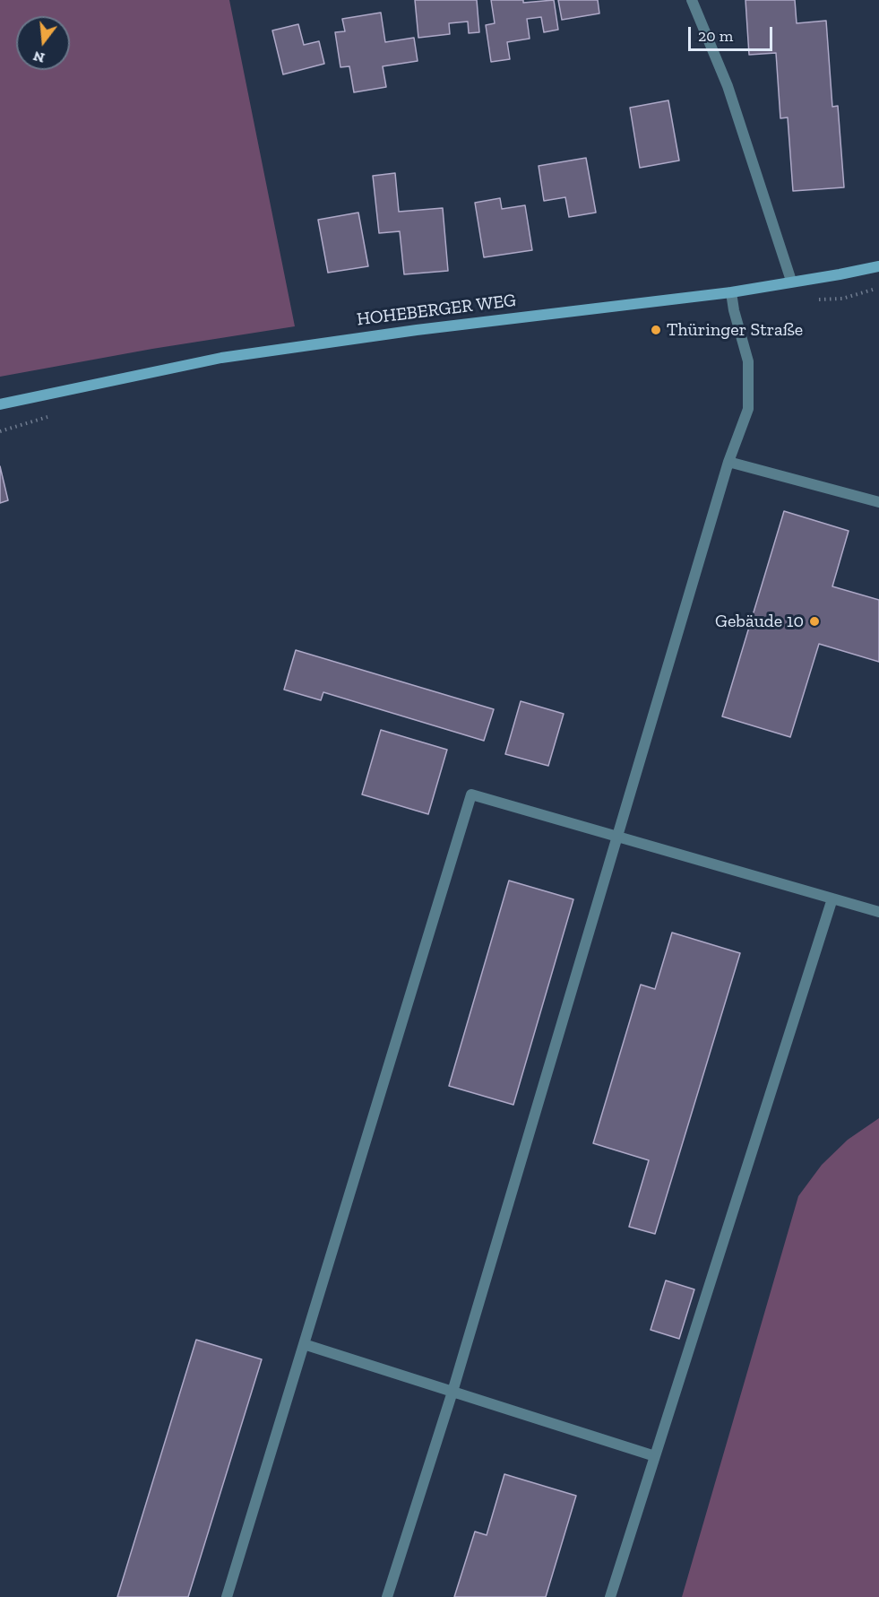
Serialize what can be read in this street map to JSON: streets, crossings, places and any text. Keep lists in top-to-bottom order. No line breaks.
{"streets":{"street":["HOHEBERGER WEG"]},"places":["Thüringer Straße","Gebäude 10"],"scale_bar":"20 m","north":"bottom"}
